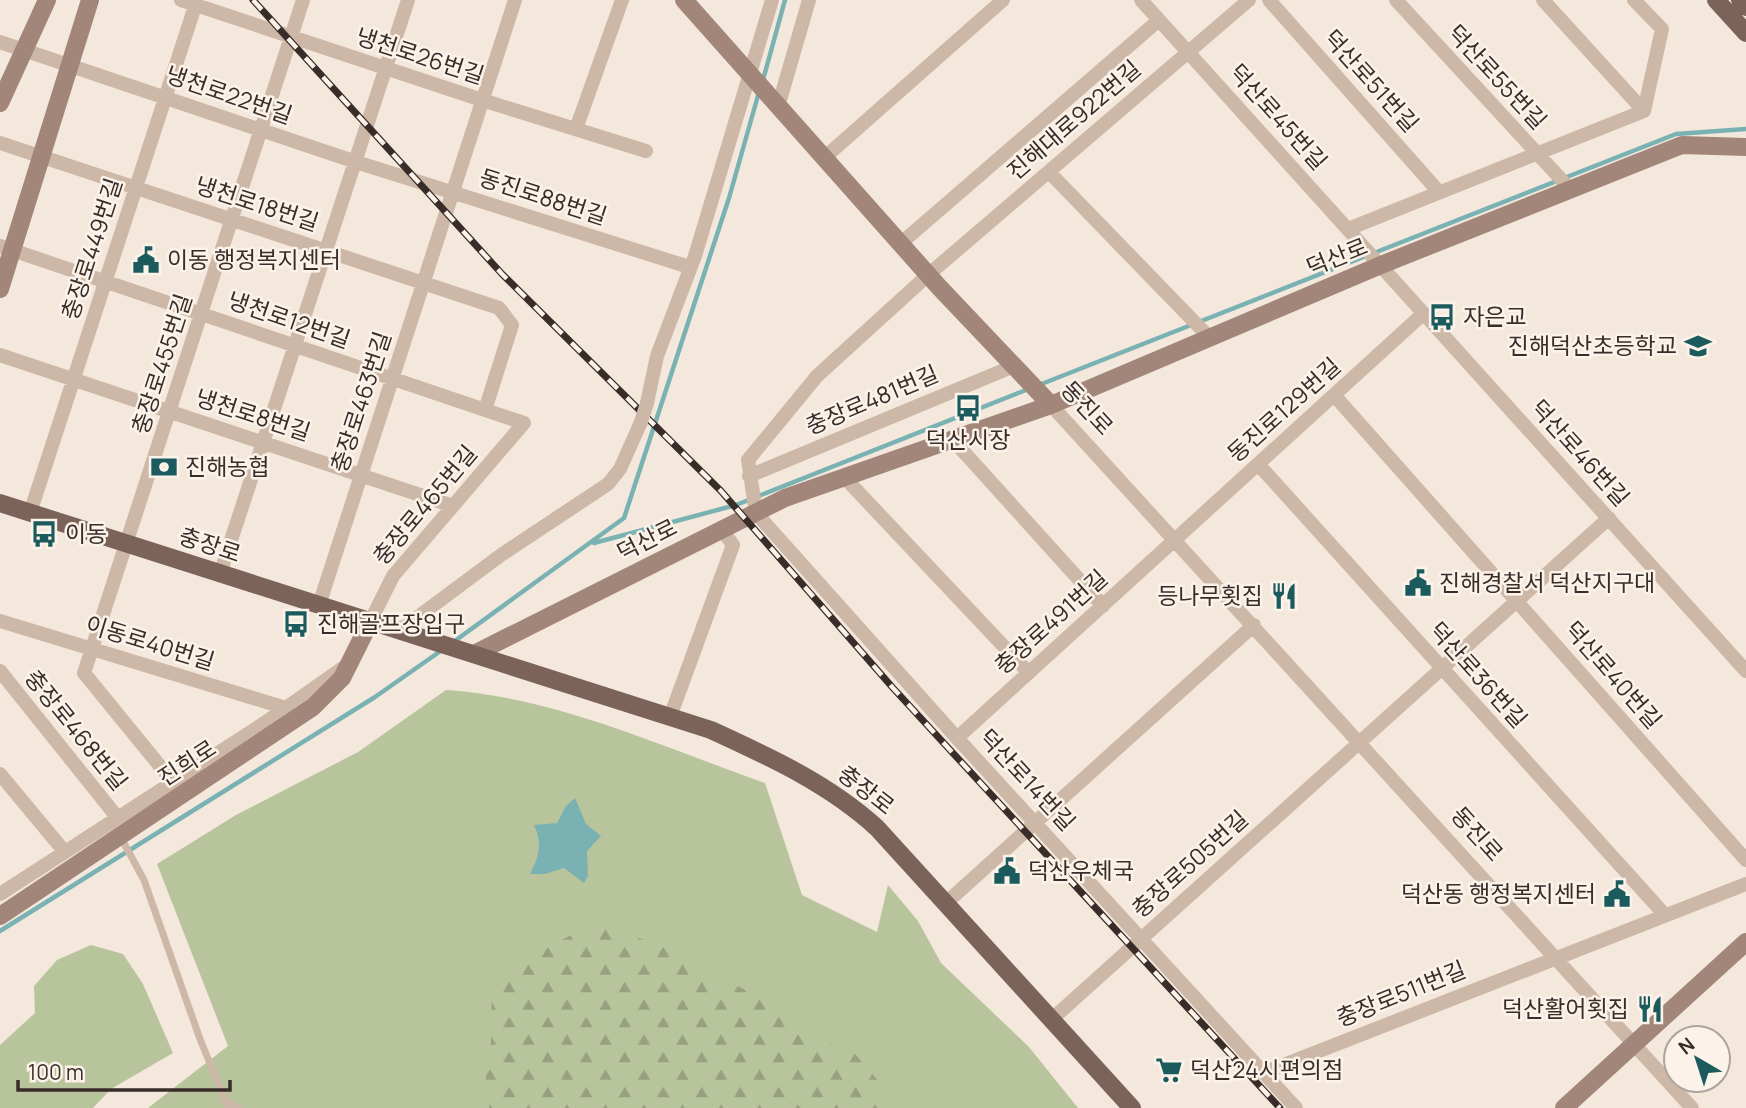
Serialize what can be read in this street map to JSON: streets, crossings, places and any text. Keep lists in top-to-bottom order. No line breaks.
{"streets":{"main road":["충장로"],"street":["냉천로26번길","덕산로55번길","덕산로51번길","냉천로22번길","덕산로45번길","진해대로922번길","동진로88번길","냉천로18번길","충장로449번길","덕산로","냉천로12번길","충장로455번길","충장로481번길","충장로463번길","동진로","동진로129번길","냉천로8번길","덕산로46번길","충장로465번길","충장로491번길","이동로40번길","덕산로36번길","덕산로40번길","충장로468번길","진희로","덕산로14번길","충장로505번길","충장로511번길"]},"crossings":[["냉천로26번길","동진로88번길"],["냉천로26번길","충장로449번길"],["냉천로26번길","충장로455번길"],["덕산로55번길","덕산로51번길"],["덕산로55번길","덕산로45번길"],["덕산로55번길","덕산로"],["냉천로22번길","동진로88번길"],["냉천로22번길","충장로449번길"],["냉천로22번길","충장로455번길"],["덕산로45번길","진해대로922번길"],["덕산로45번길","덕산로"],["덕산로45번길","덕산로46번길"],["진해대로922번길","충장로481번길"],["진해대로922번길","동진로"],["동진로88번길","충장로463번길"],["냉천로18번길","충장로449번길"],["냉천로18번길","냉천로12번길"],["냉천로18번길","충장로455번길"],["냉천로18번길","충장로463번길"],["충장로449번길","냉천로12번길"],["충장로449번길","냉천로8번길"],["충장로449번길","충장로"],["덕산로","동진로"],["덕산로","덕산로46번길"],["덕산로","충장로"],["덕산로","덕산로14번길"],["냉천로12번길","충장로455번길"],["냉천로12번길","충장로463번길"],["냉천로12번길","충장로465번길"],["충장로455번길","냉천로8번길"],["충장로455번길","충장로"],["충장로455번길","이동로40번길"],["충장로455번길","충장로468번길"],["충장로481번길","동진로"],["충장로463번길","냉천로8번길"],["충장로463번길","충장로"],["동진로","동진로129번길"],["동진로","충장로491번길"],["동진로","충장로505번길"],["동진로","충장로511번길"],["동진로129번길","덕산로46번길"],["동진로129번길","충장로491번길"],["동진로129번길","덕산로36번길"],["동진로129번길","덕산로40번길"],["냉천로8번길","충장로465번길"],["덕산로46번길","충장로505번길"],["충장로465번길","충장로"],["충장로465번길","진희로"],["충장로","진희로"],["충장로","충장로505번길"],["충장로491번길","덕산로14번길"],["이동로40번길","충장로468번길"],["덕산로36번길","충장로505번길"],["덕산로36번길","충장로511번길"],["덕산로40번길","충장로505번길"],["충장로468번길","진희로"],["덕산로14번길","충장로505번길"],["덕산로14번길","충장로511번길"]],"places":{"public building":["이동 행정복지센터","진해경찰서 덕산지구대","덕산우체국","덕산동 행정복지센터"],"bus stop":["자은교","덕산시장","이동","진해골프장입구"],"school or university":["진해덕산초등학교"],"bank":["진해농협"],"restaurant":["등나무횟집","덕산활어횟집"],"supermarket":["덕산24시편의점"]},"scale_bar":"100 m","north":"top left"}
